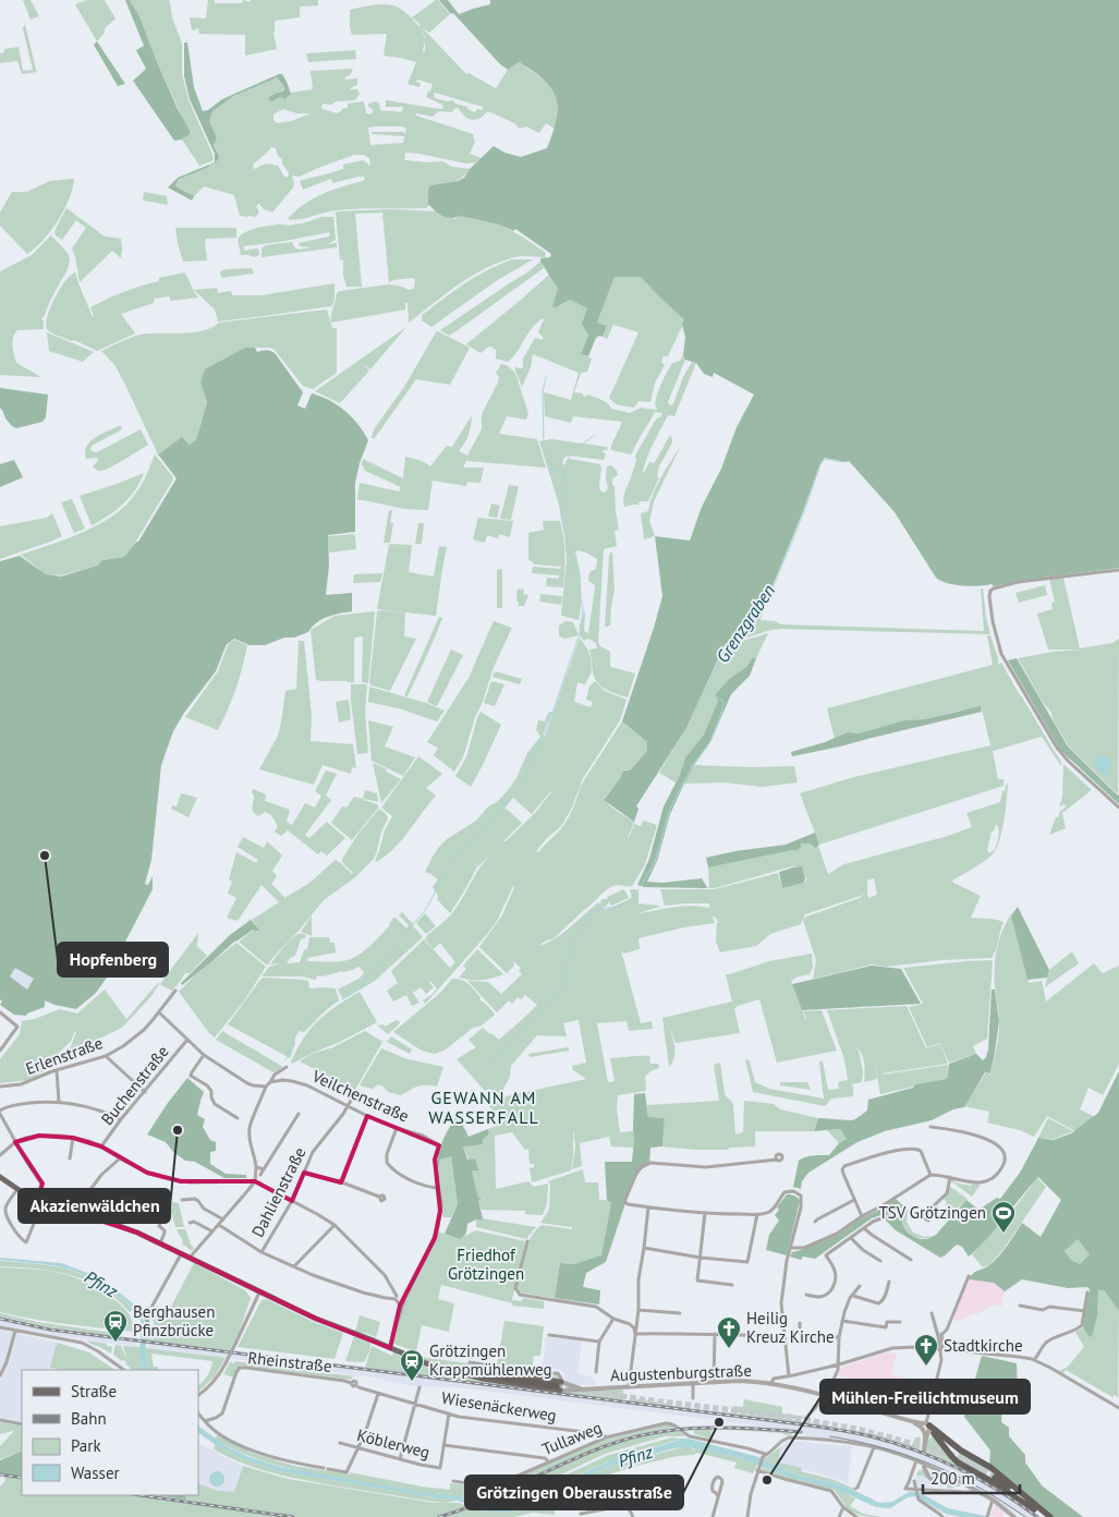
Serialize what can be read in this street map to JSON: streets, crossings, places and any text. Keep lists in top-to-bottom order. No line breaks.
{"streets":{"street":["Erlenstraße","Buchenstraße","Veilchenstraße","Dahlienstraße","Rheinstraße","Augustenburgstraße","Wiesenäckerweg","Tullaweg","Köblerweg"]},"crossings":[["Veilchenstraße","Dahlienstraße"],["Wiesenäckerweg","Tullaweg"]],"districts":["GEWANN AM WASSERFALL"],"water":["Grenzgraben","Pfinz"],"parks":["Friedhof Grötzingen"],"places":{"other":["Hopfenberg","Akazienwäldchen","Grötzingen Oberausstraße","Mühlen-Freilichtmuseum"],"sports":["TSV Grötzingen"],"station":["Berghausen Pfinzbrücke","Grötzingen Krappmühlenweg"],"church":["Heilig Kreuz Kirche","Stadtkirche"]},"legend":["Straße","Bahn","Park","Wasser"],"scale_bar":"200 m"}
